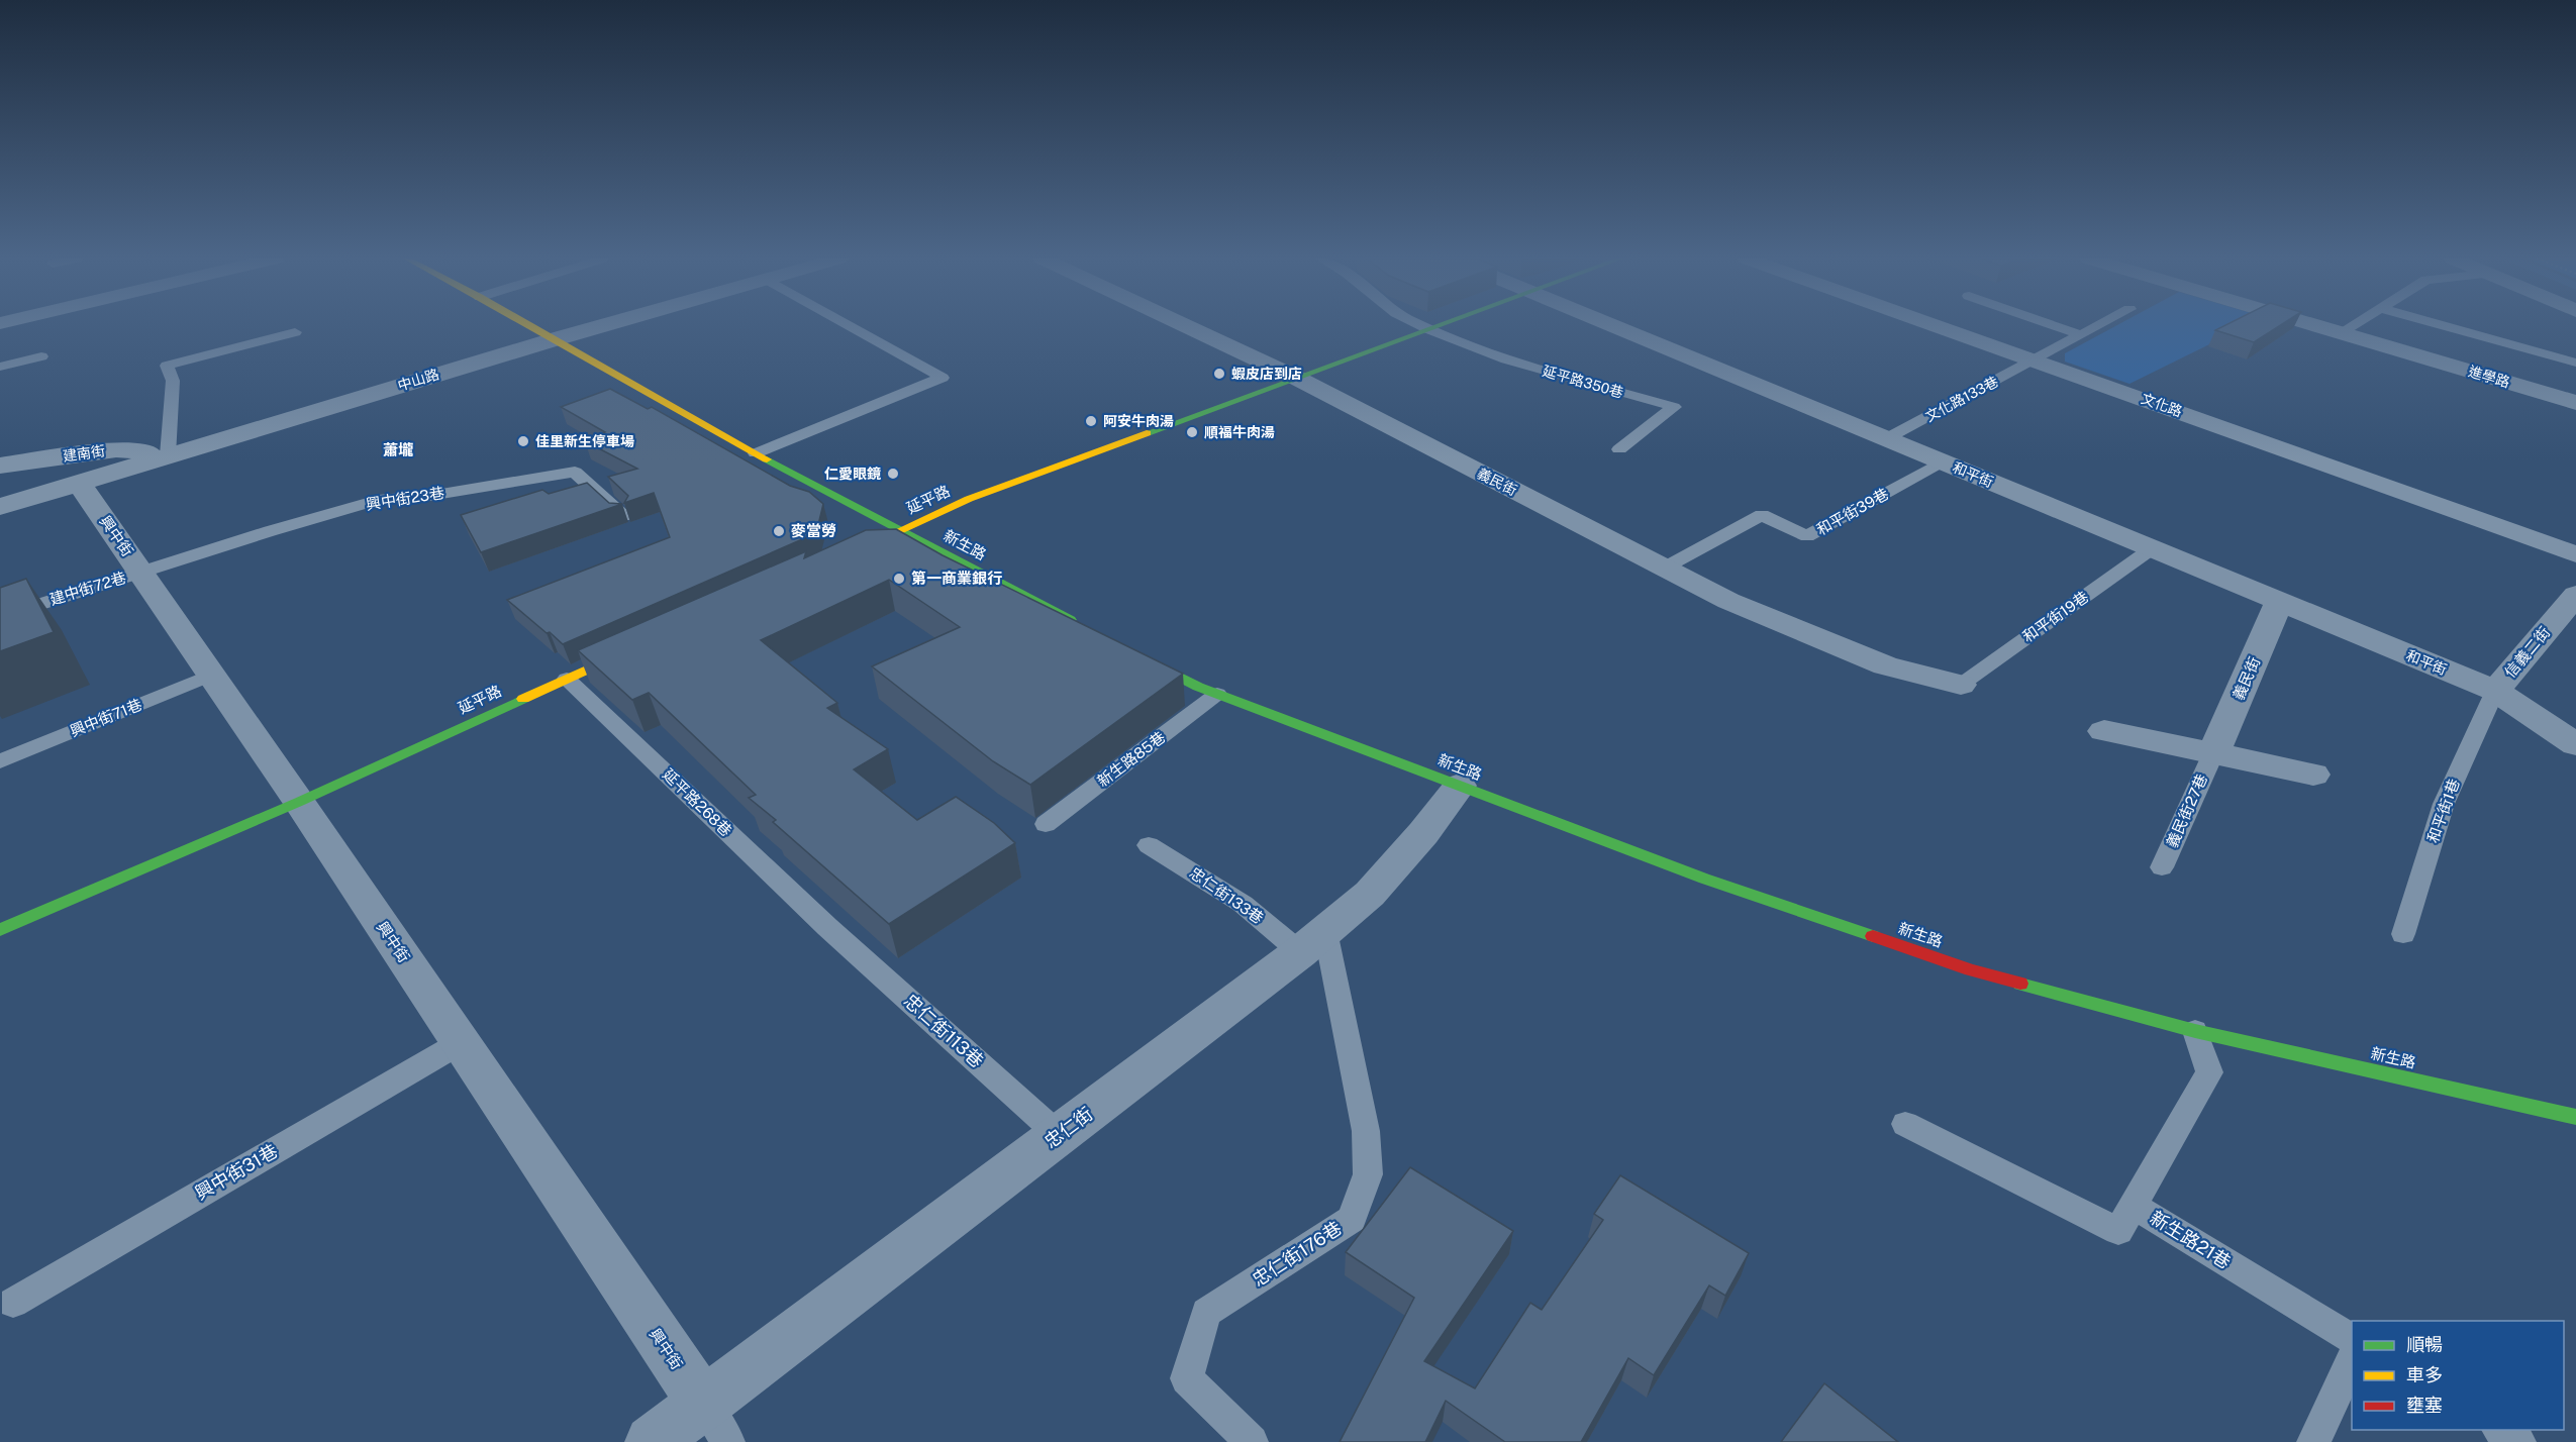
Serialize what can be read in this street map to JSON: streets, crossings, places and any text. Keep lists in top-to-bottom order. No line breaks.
{"streets":{"main road":["延平路","新生路"],"street":["進學路","中山路","文化路","建南街","和平街","義民街","興中街","信義二街","忠仁街"],"lane":["延平路350巷","文化路133巷","興中街23巷","和平街39巷","建中街72巷","和平街19巷","興中街71巷","新生路85巷","延平路268巷","義民街27巷","和平街1巷","忠仁街133巷","忠仁街113巷","興中街31巷","新生路21巷","忠仁街176巷"]},"crossings":[["中山路","建南街"],["中山路","興中街"],["中山路","新生路"],["延平路350巷","延平路"],["文化路133巷","文化路"],["文化路133巷","和平街"],["和平街","義民街"],["和平街","和平街39巷"],["和平街","和平街19巷"],["和平街","信義二街"],["和平街","和平街1巷"],["義民街","延平路"],["義民街","和平街39巷"],["義民街","和平街19巷"],["義民街","義民街27巷"],["興中街23巷","興中街"],["興中街23巷","建中街72巷"],["延平路","興中街"],["延平路","新生路"],["延平路","延平路268巷"],["興中街","建中街72巷"],["興中街","興中街71巷"],["興中街","忠仁街"],["興中街","興中街31巷"],["新生路","新生路85巷"],["新生路","忠仁街"],["新生路","新生路21巷"],["信義二街","和平街1巷"],["延平路268巷","忠仁街113巷"],["忠仁街133巷","忠仁街"],["忠仁街133巷","忠仁街176巷"],["忠仁街113巷","忠仁街"],["忠仁街","忠仁街176巷"]],"districts":["蕭壠"],"places":["蝦皮店到店","阿安牛肉湯","順福牛肉湯","佳里新生停車場","仁愛眼鏡","麥當勞","第一商業銀行"],"legend":["順暢","車多","壅塞"]}
